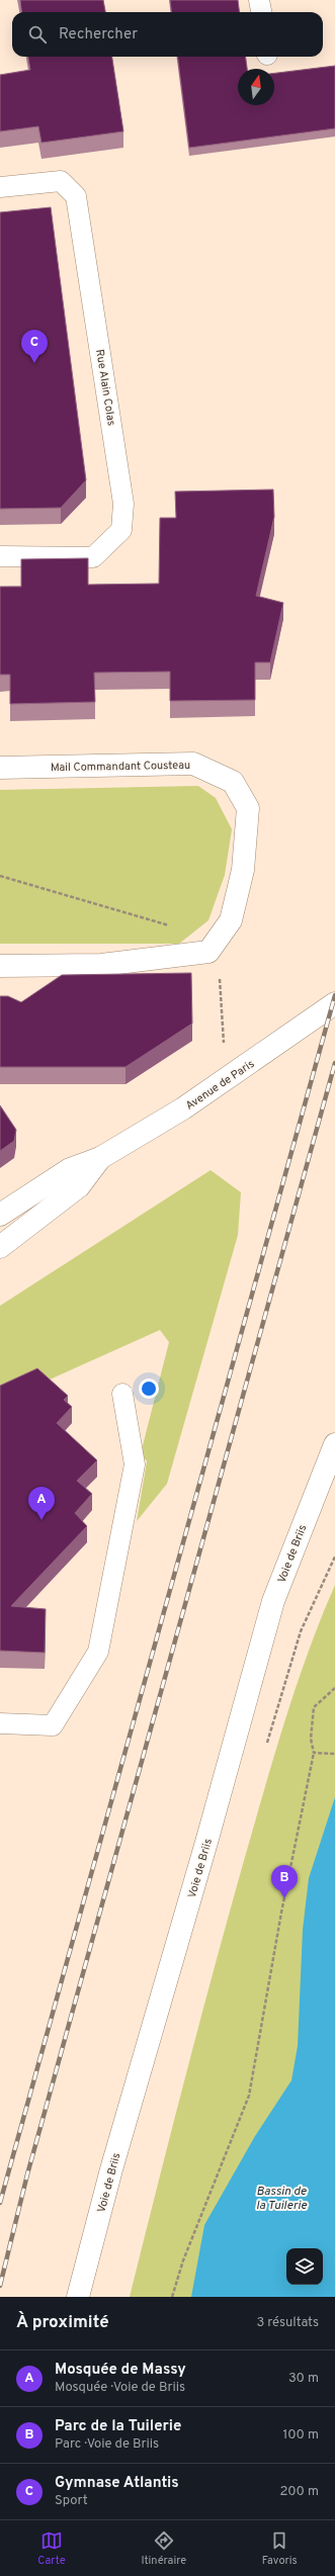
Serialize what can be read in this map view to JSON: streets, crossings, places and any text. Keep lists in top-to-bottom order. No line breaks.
{"streets":{"street":["Mail Commandant Cousteau","Avenue de Paris","Voie de Briis"],"lane":["Rue Alain Colas"]},"water":["Bassin de la Tuilerie"],"north":"top","page":{"search":"Rechercher","pins":["C","A","B"],"heading":["À proximité","3 résultats"],"list":[{"mark":"A","name":"Mosquée de Massy","note":"Mosquée · Voie de Briis","value":"30 m"},{"mark":"B","name":"Parc de la Tuilerie","note":"Parc · Voie de Briis","value":"100 m"},{"mark":"C","name":"Gymnase Atlantis","note":"Sport","value":"200 m"}],"nav":["Carte","Itinéraire","Favoris"]}}
